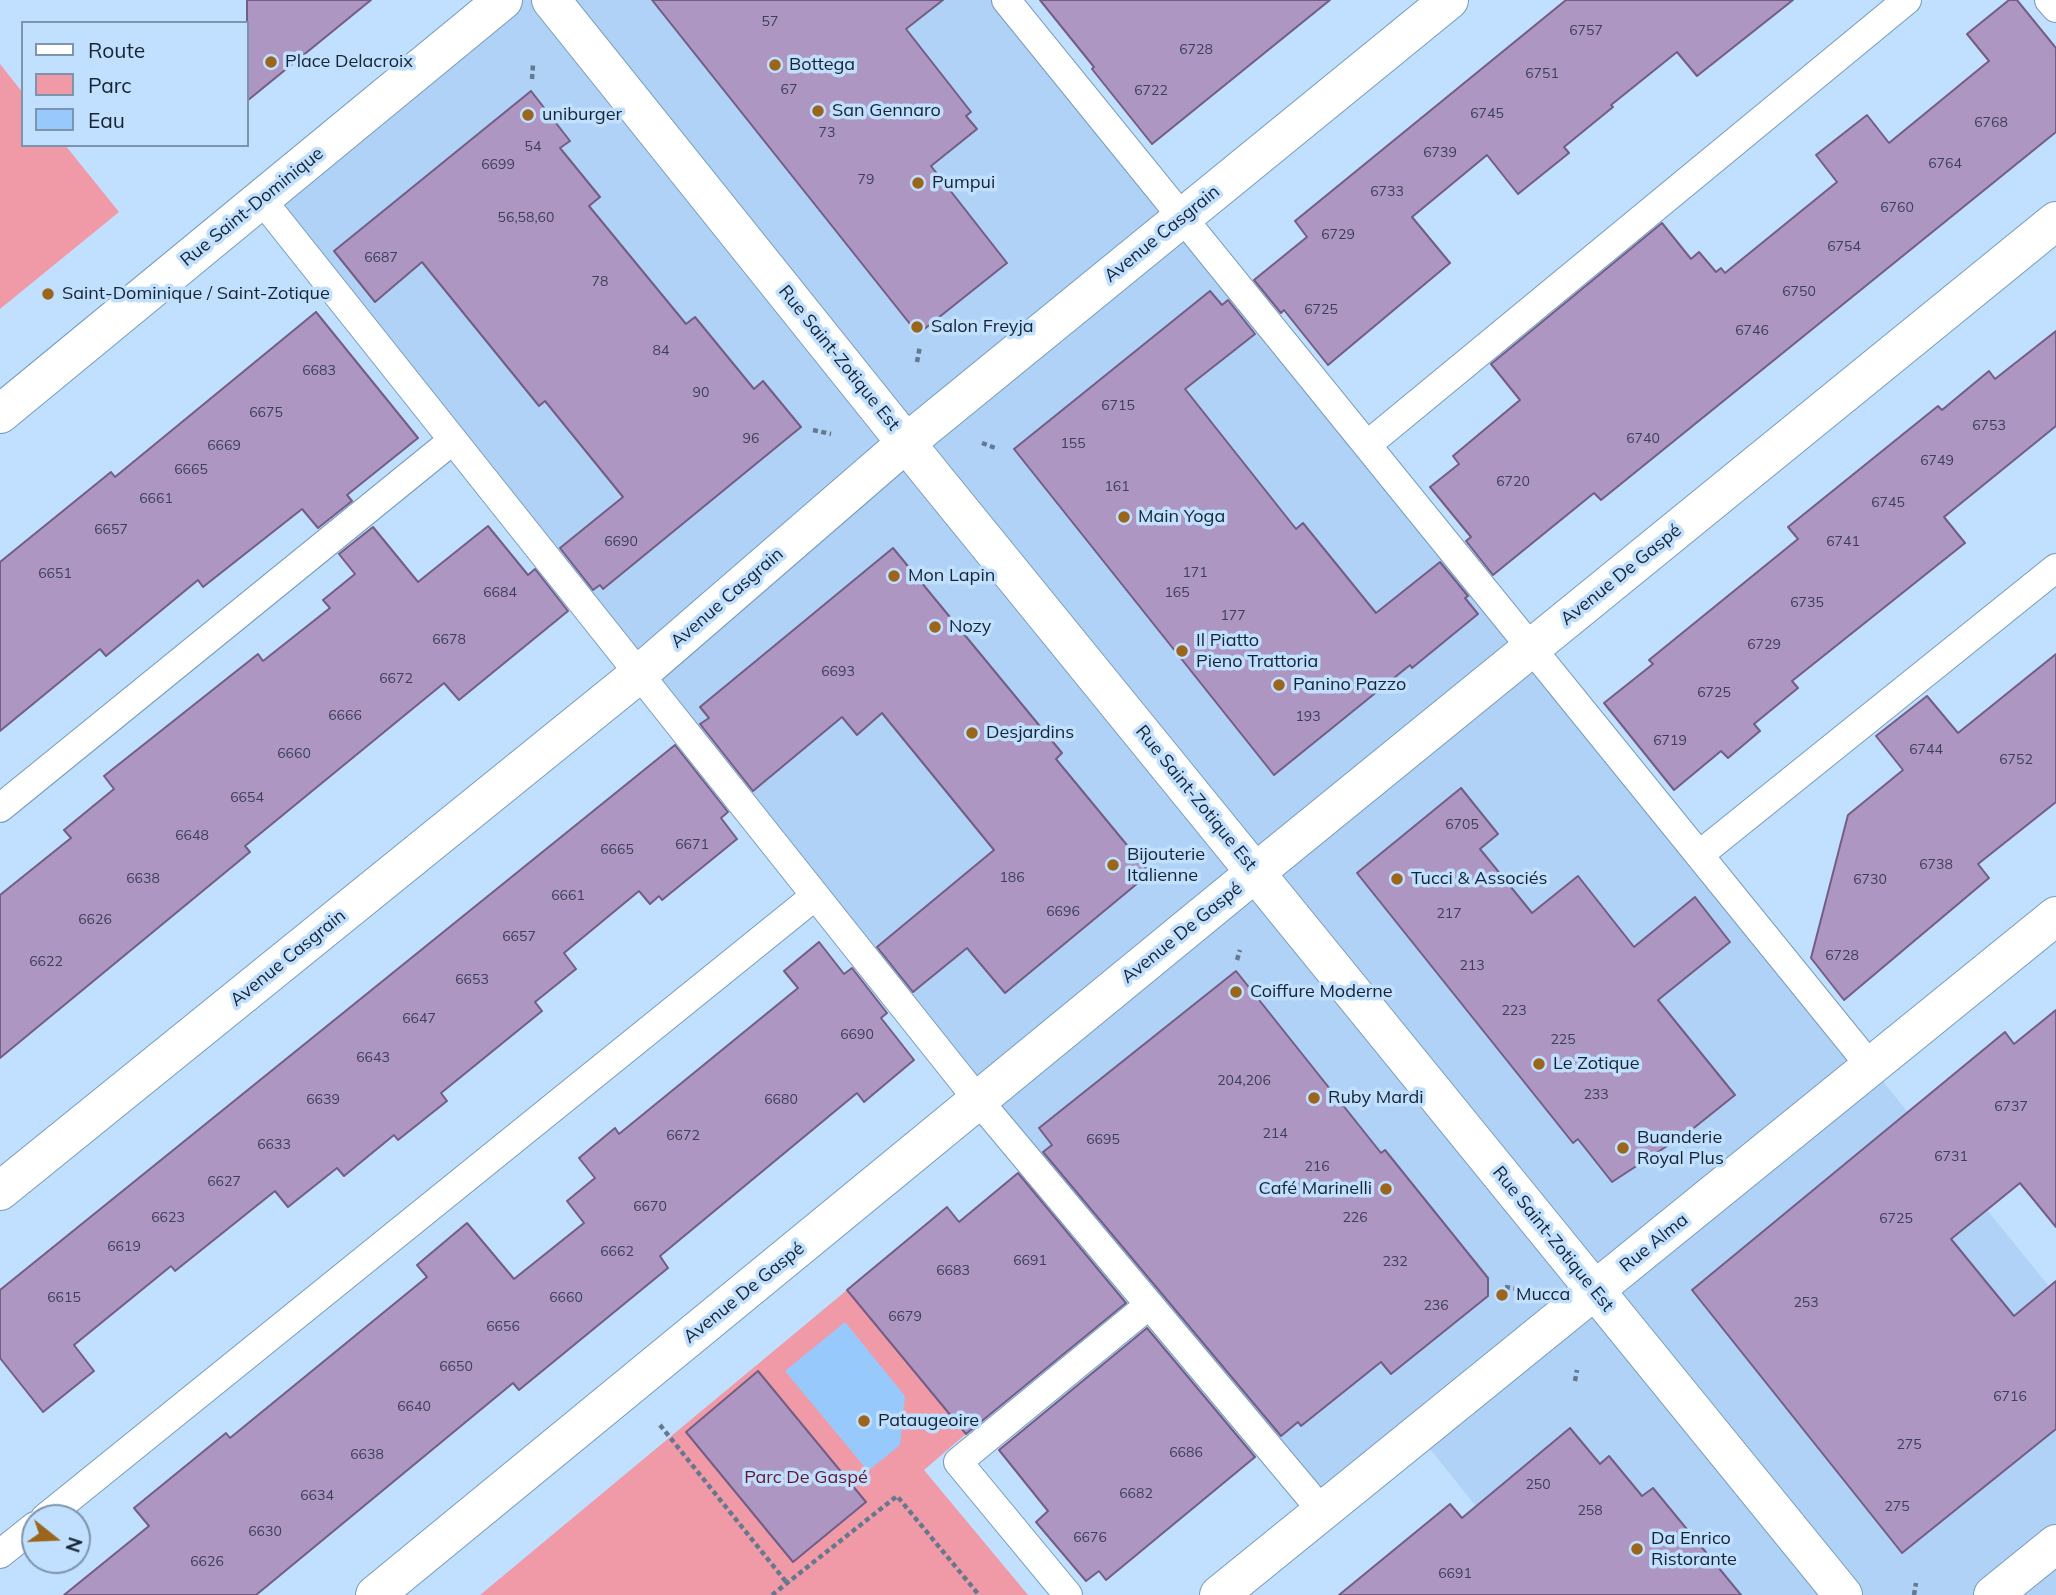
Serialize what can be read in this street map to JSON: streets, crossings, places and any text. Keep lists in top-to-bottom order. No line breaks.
{"streets":{"street":["Rue Saint-Dominique","Avenue Casgrain","Rue Saint-Zotique Est","Avenue De Gaspé","Rue Alma"]},"crossings":[["Avenue Casgrain","Rue Saint-Zotique Est"],["Rue Saint-Zotique Est","Avenue De Gaspé"],["Rue Saint-Zotique Est","Rue Alma"]],"parks":["Parc De Gaspé"],"places":["Place Delacroix","Bottega","San Gennaro","uniburger","Pumpui","Saint-Dominique / Saint-Zotique","Salon Freyja","Main Yoga","Mon Lapin","Nozy","Il Piatto Pieno Trattoria","Panino Pazzo","Desjardins","Bijouterie Italienne","Tucci & Associés","Coiffure Moderne","Le Zotique","Ruby Mardi","Buanderie Royal Plus","Café Marinelli","Mucca","Pataugeoire","Da Enrico Ristorante"],"house_numbers":["57","6757","6728","6751","67","6722","6745","6768","73","54","6739","6764","6699","79","6733","6760","56,58,60","6729","6754","6687","78","6750","6725","6746","84","6683","90","6715","6675","6753","96","6740","155","6669","6749","6665","6720","161","6661","6745","6657","6690","6741","171","6651","6684","165","6735","177","6678","6729","6693","6672","6725","6666","193","6719","6744","6660","6752","6654","6705","6648","6671","6665","6738","186","6638","6730","6661","6696","217","6626","6657","6728","6622","213","6653","223","6647","6690","225","6643","204,206","233","6639","6680","6737","214","6672","6695","6633","6731","216","6627","6670","6623","226","6725","6619","6662","6691","232","6683","6615","6660","253","236","6679","6656","6650","6716","6640","275","6686","6638","250","6682","6634","275","258","6630","6676","6626","6691"],"legend":["Route","Parc","Eau"],"north":"right"}
